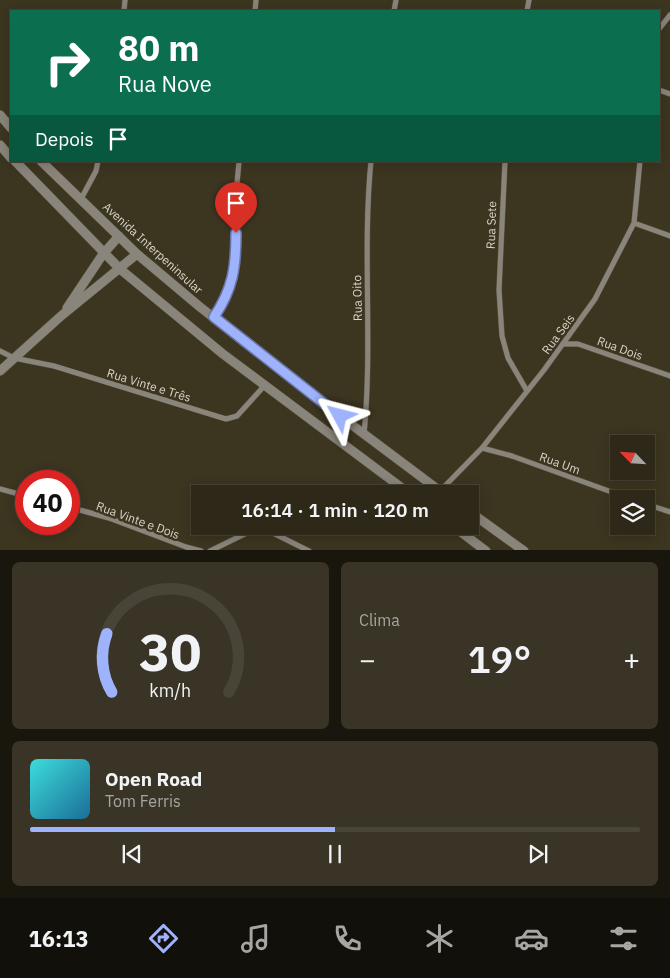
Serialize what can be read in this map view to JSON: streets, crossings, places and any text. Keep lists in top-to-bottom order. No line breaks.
{"streets":{"street":["Rua Sete","Avenida Interpeninsular","Rua Oito","Rua Seis","Rua Dois","Rua Vinte e Três","Rua Um","Rua Vinte e Dois"]},"crossings":[["Rua Sete","Rua Seis"],["Avenida Interpeninsular","Rua Oito"],["Rua Seis","Rua Dois"],["Rua Seis","Rua Um"]],"north":"top left","page":{"turn":["80 m","Rua Nove"],"then":"Depois","limit":"40","trip":"16:14 · 1 min · 120 m","tile":"Clima","heat":["−","19°","+"],"song":["Open Road","Tom Ferris"],"tabs":"16:13","gauge":["30","km/h"]}}
